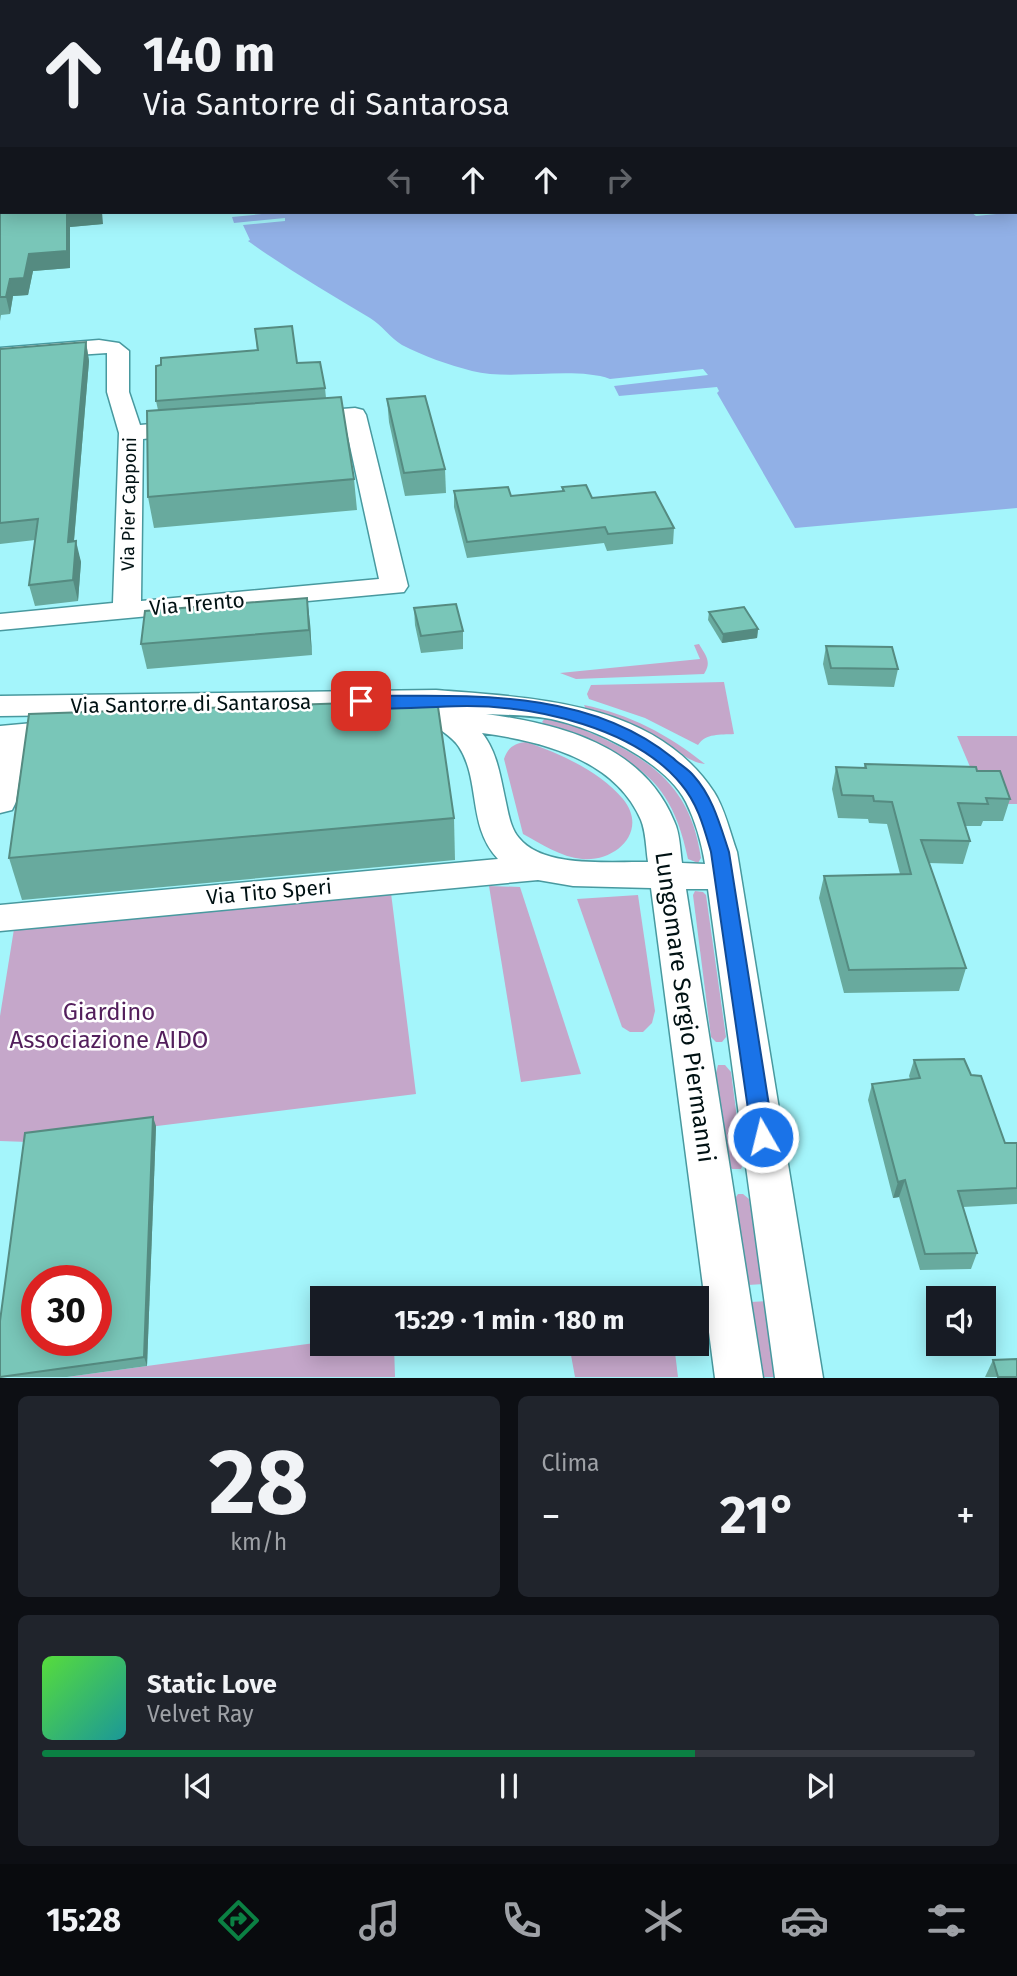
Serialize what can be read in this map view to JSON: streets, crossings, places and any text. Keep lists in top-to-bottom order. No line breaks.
{"streets":{"street":["Via Pier Capponi","Via Trento","Via Santorre di Santarosa","Via Tito Speri","Lungomare Sergio Piermanni"]},"crossings":[["Via Pier Capponi","Via Trento"],["Via Santorre di Santarosa","Via Tito Speri"],["Via Santorre di Santarosa","Lungomare Sergio Piermanni"],["Via Tito Speri","Lungomare Sergio Piermanni"]],"parks":["Giardino Associazione AIDO"],"page":{"turn":["140 m","Via Santorre di Santarosa"],"limit":"30","trip":"15:29 · 1 min · 180 m","tile":[["28","km/h"],"Clima"],"heat":["−","21°","+"],"song":["Static Love","Velvet Ray"],"tabs":"15:28"}}
